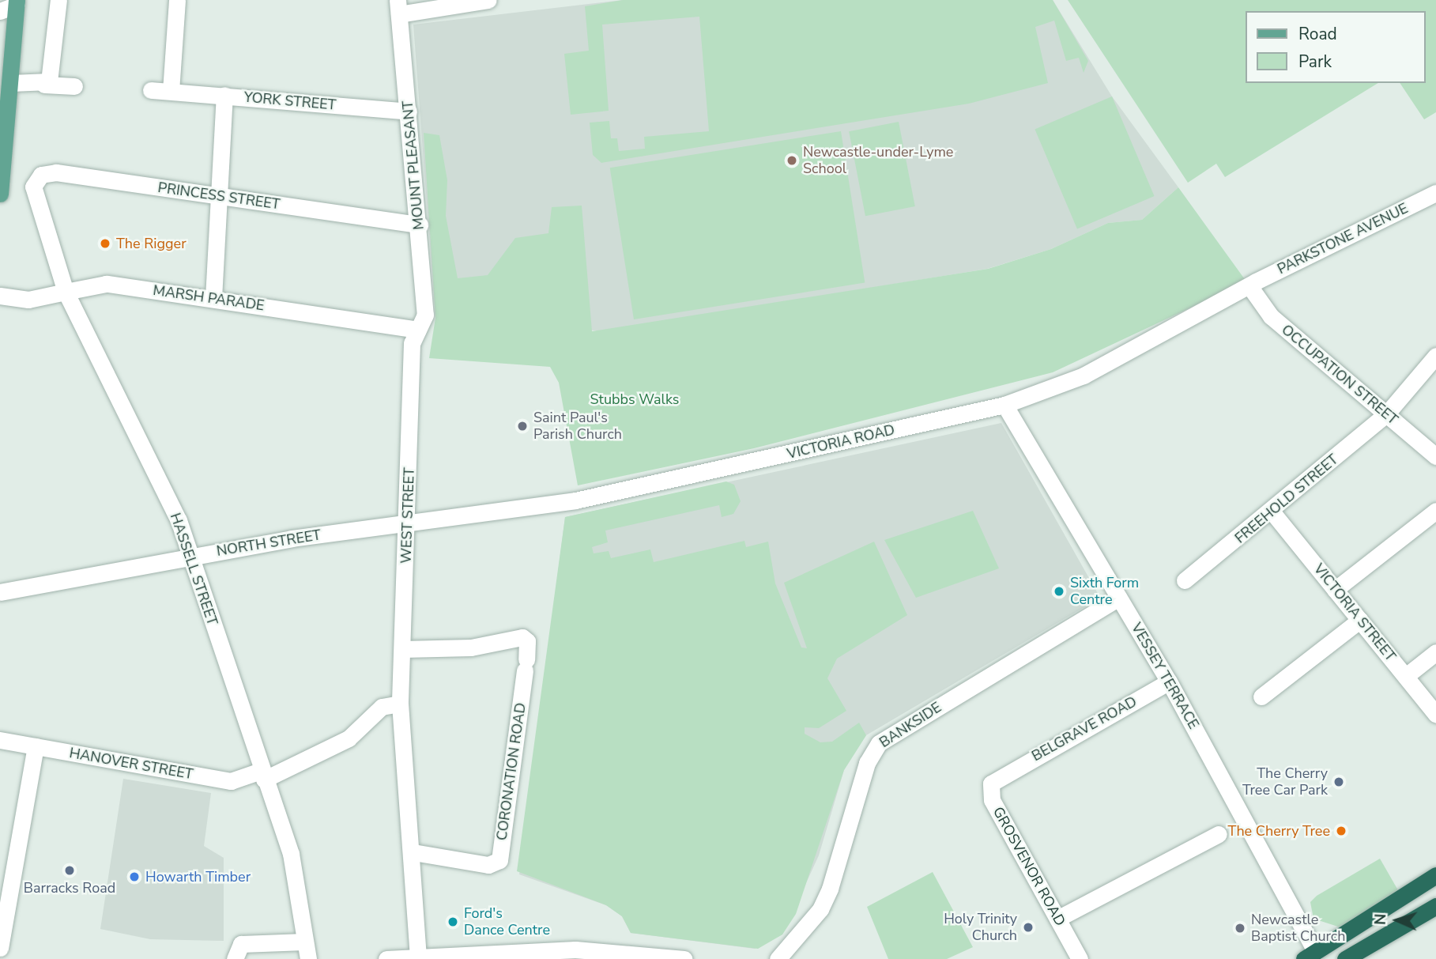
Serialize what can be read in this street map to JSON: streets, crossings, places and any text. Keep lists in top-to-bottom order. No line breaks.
{"streets":{"street":["YORK STREET","MOUNT PLEASANT","PRINCESS STREET","PARKSTONE AVENUE","MARSH PARADE","OCCUPATION STREET","VICTORIA ROAD","FREEHOLD STREET","WEST STREET","NORTH STREET","HASSELL STREET","VICTORIA STREET","VESSEY TERRACE","BANKSIDE","BELGRAVE ROAD","HANOVER STREET","CORONATION ROAD","GROSVENOR ROAD"]},"crossings":[["YORK STREET","MOUNT PLEASANT"],["MOUNT PLEASANT","PRINCESS STREET"],["MOUNT PLEASANT","MARSH PARADE"],["MOUNT PLEASANT","WEST STREET"],["PRINCESS STREET","HASSELL STREET"],["PARKSTONE AVENUE","OCCUPATION STREET"],["PARKSTONE AVENUE","VICTORIA ROAD"],["MARSH PARADE","WEST STREET"],["MARSH PARADE","HASSELL STREET"],["OCCUPATION STREET","VICTORIA ROAD"],["OCCUPATION STREET","FREEHOLD STREET"],["VICTORIA ROAD","WEST STREET"],["VICTORIA ROAD","NORTH STREET"],["VICTORIA ROAD","VESSEY TERRACE"],["FREEHOLD STREET","VICTORIA STREET"],["WEST STREET","NORTH STREET"],["WEST STREET","CORONATION ROAD"],["NORTH STREET","HASSELL STREET"],["HASSELL STREET","HANOVER STREET"],["VESSEY TERRACE","BANKSIDE"],["VESSEY TERRACE","BELGRAVE ROAD"],["BELGRAVE ROAD","GROSVENOR ROAD"]],"parks":["Stubbs Walks"],"places":["Newcastle-under-Lyme School","The Rigger","Saint Paul's Parish Church","Sixth Form Centre","The Cherry Tree Car Park","The Cherry Tree","Barracks Road","Howarth Timber","Ford's Dance Centre","Holy Trinity Church","Newcastle Baptist Church"],"legend":["Road","Park"],"north":"left"}
